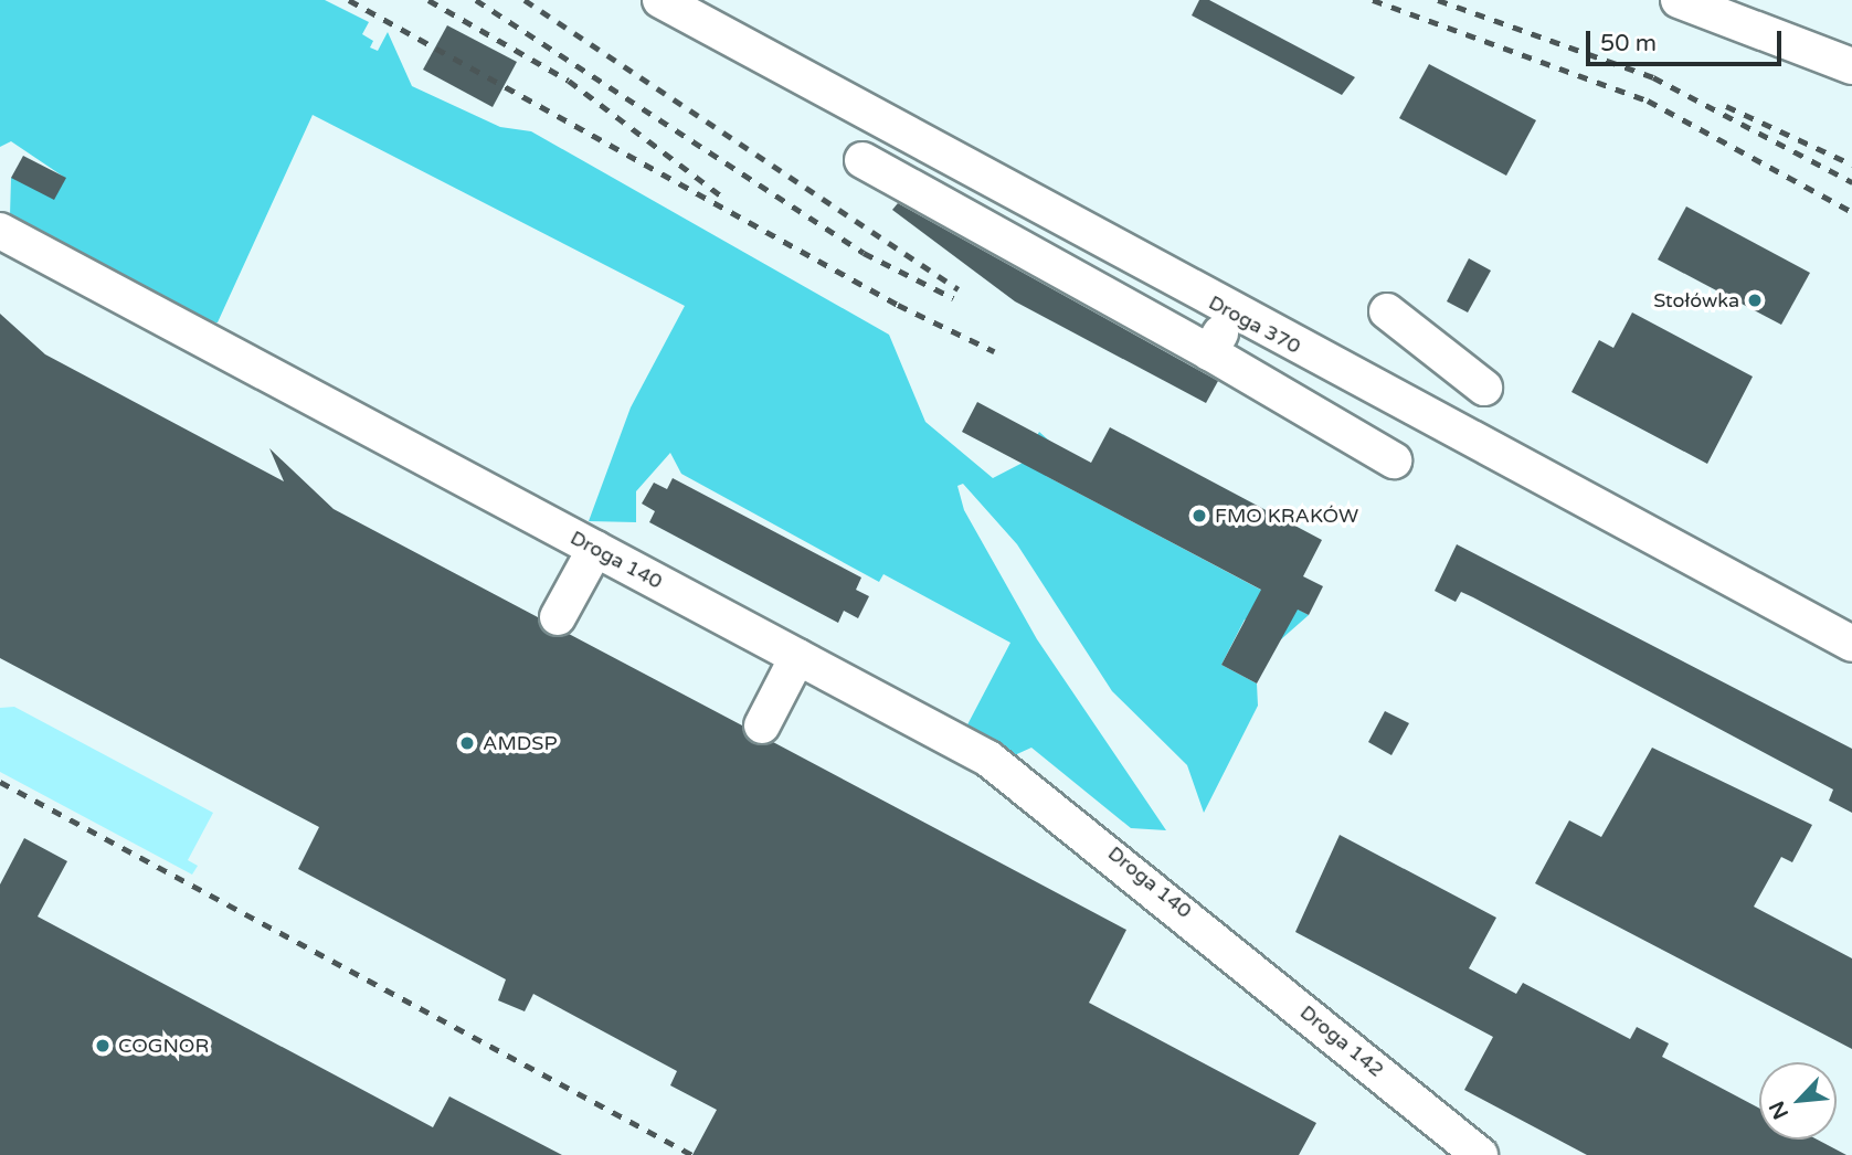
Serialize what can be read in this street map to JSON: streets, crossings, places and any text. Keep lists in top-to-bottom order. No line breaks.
{"streets":{"lane":["Droga 370","Droga 140","Droga 142"]},"crossings":[["Droga 140","Droga 142"]],"places":["Stołówka","FMO KRAKÓW","AMDSP","COGNOR"],"scale_bar":"50 m","north":"bottom left"}
